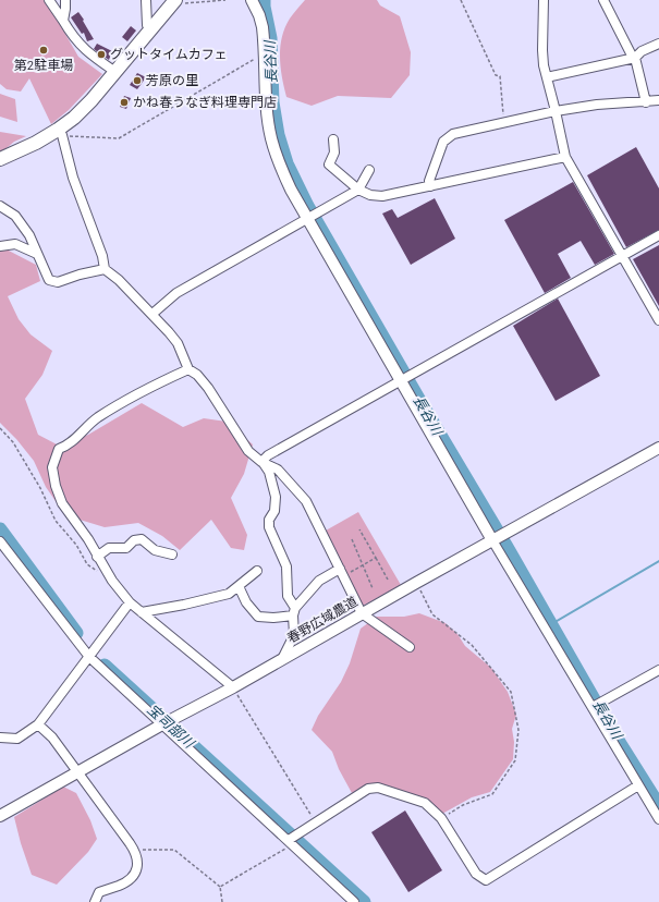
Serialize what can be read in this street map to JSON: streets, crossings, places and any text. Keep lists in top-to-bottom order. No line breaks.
{"streets":{"street":["春野広域農道"]},"water":["長谷川","宝司部川"],"places":["第2駐車場","グットタイムカフェ","芳原の里","かね春うなぎ料理専門店"]}
